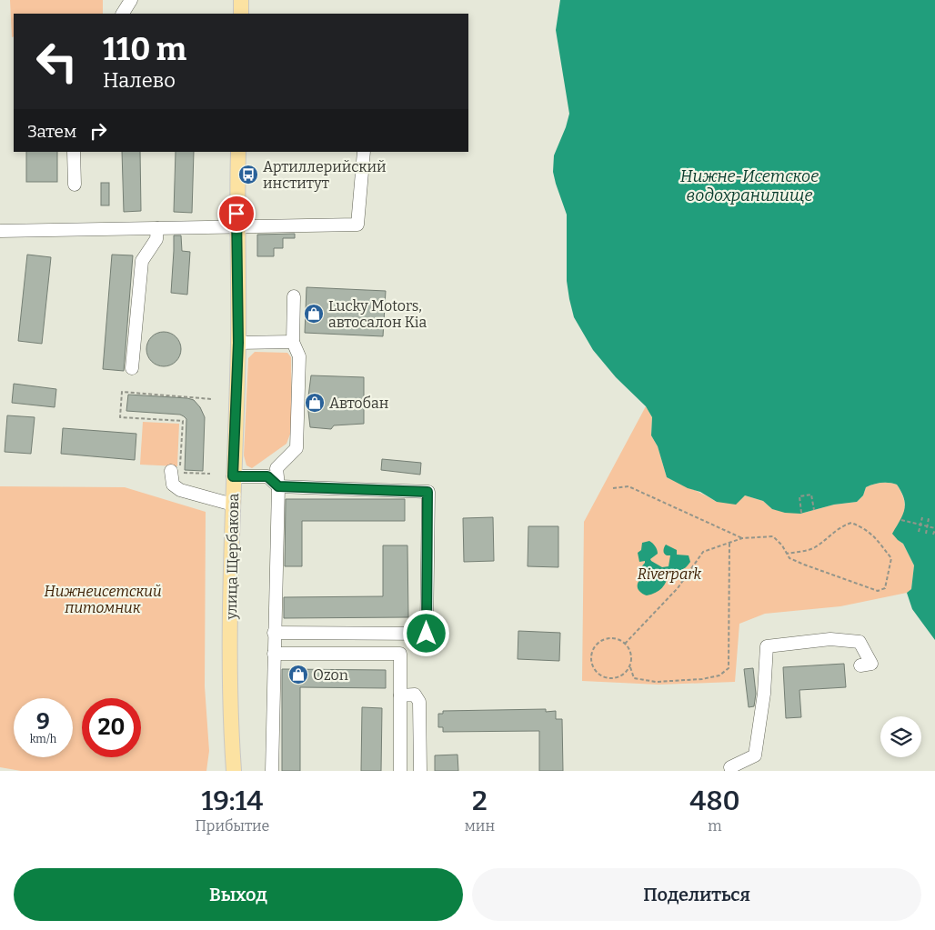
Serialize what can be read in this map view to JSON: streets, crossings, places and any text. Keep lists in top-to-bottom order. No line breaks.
{"streets":{"main road":["улица Щербакова"]},"water":["Нижне-Исетское водохранилище"],"parks":["Riverpark","Нижнеисетский питомник"],"places":{"bus stop":["Артиллерийский институт"],"shop":["Lucky Motors, автосалон Kia","Автобан","Ozon"]},"page":{"turn":["110 m","Налево"],"then":"Затем","speed":"9 km/h","limit":"20","eta":["19:14","Прибытие","2","мин","480","m"],"buttons":["Выход","Поделиться"]}}
